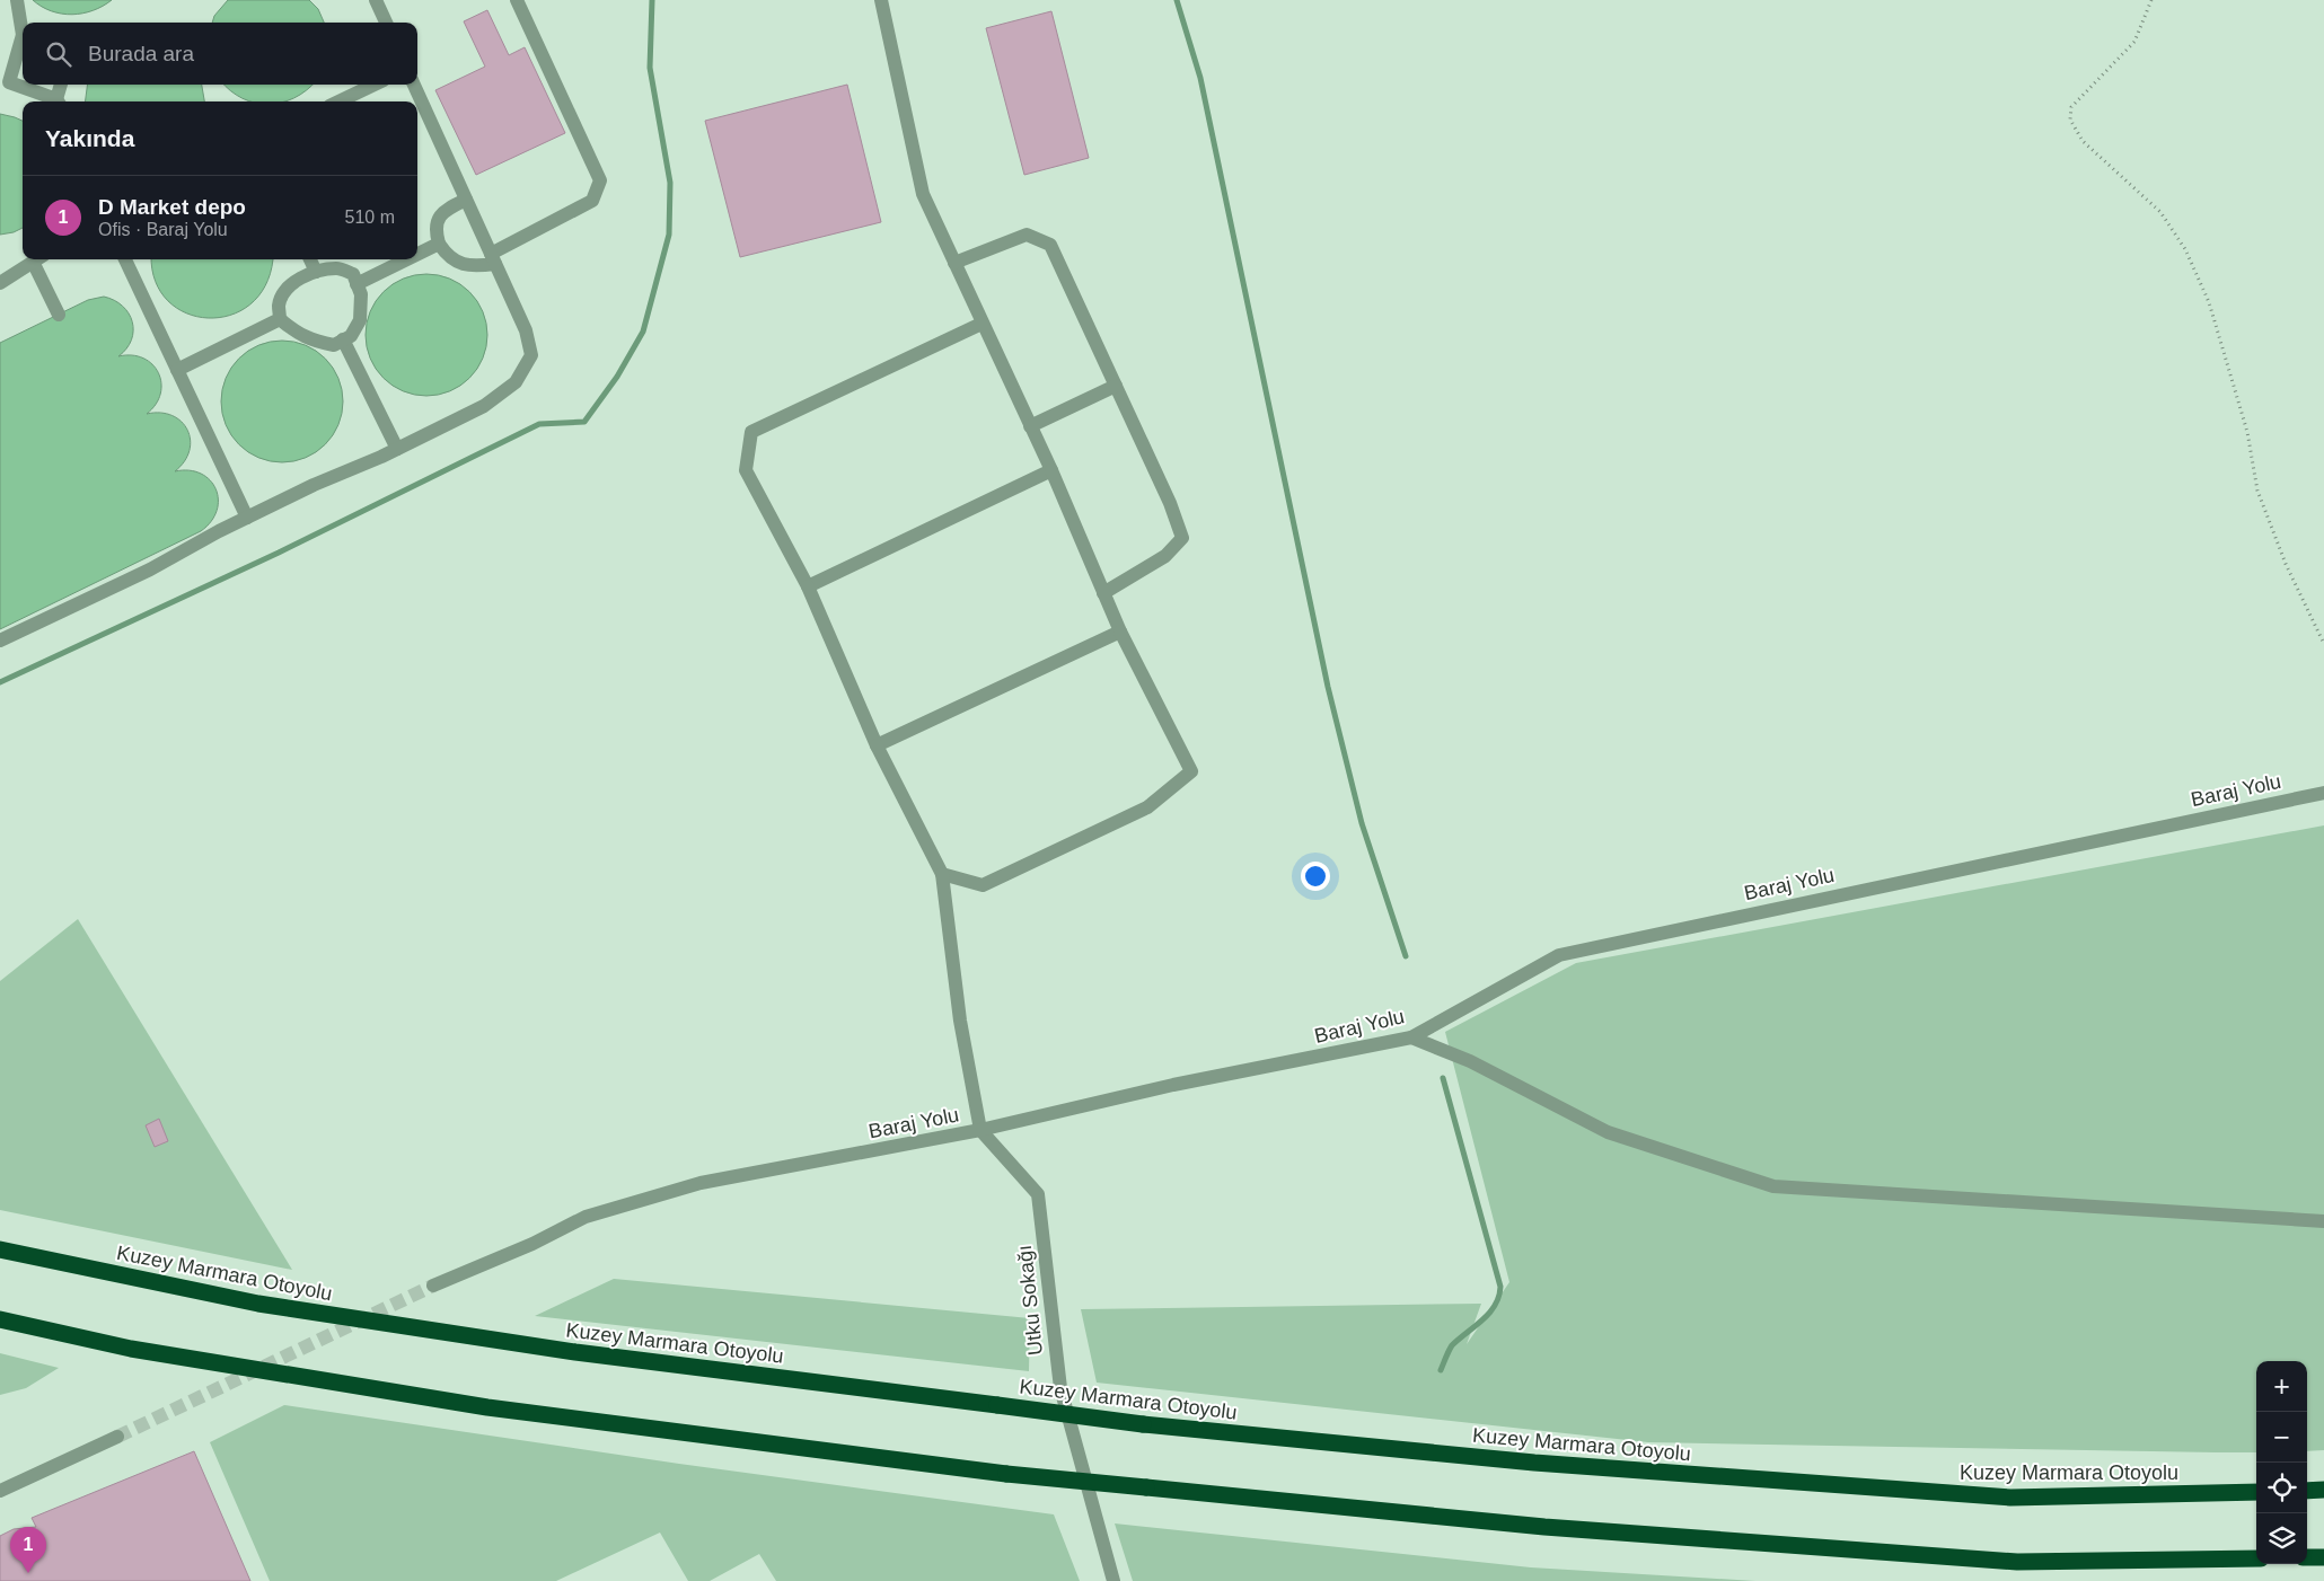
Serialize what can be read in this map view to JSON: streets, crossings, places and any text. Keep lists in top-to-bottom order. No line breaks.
{"streets":{"highway":["Kuzey Marmara Otoyolu"],"street":["Baraj Yolu","Utku Sokağı"]},"crossings":[["Baraj Yolu","Utku Sokağı"]],"page":{"search":"Burada ara","heading":"Yakında","list":[{"mark":"1","name":"D Market depo","note":"Ofis · Baraj Yolu","value":"510 m"}],"map_buttons":["+","−"],"pins":"1"}}
